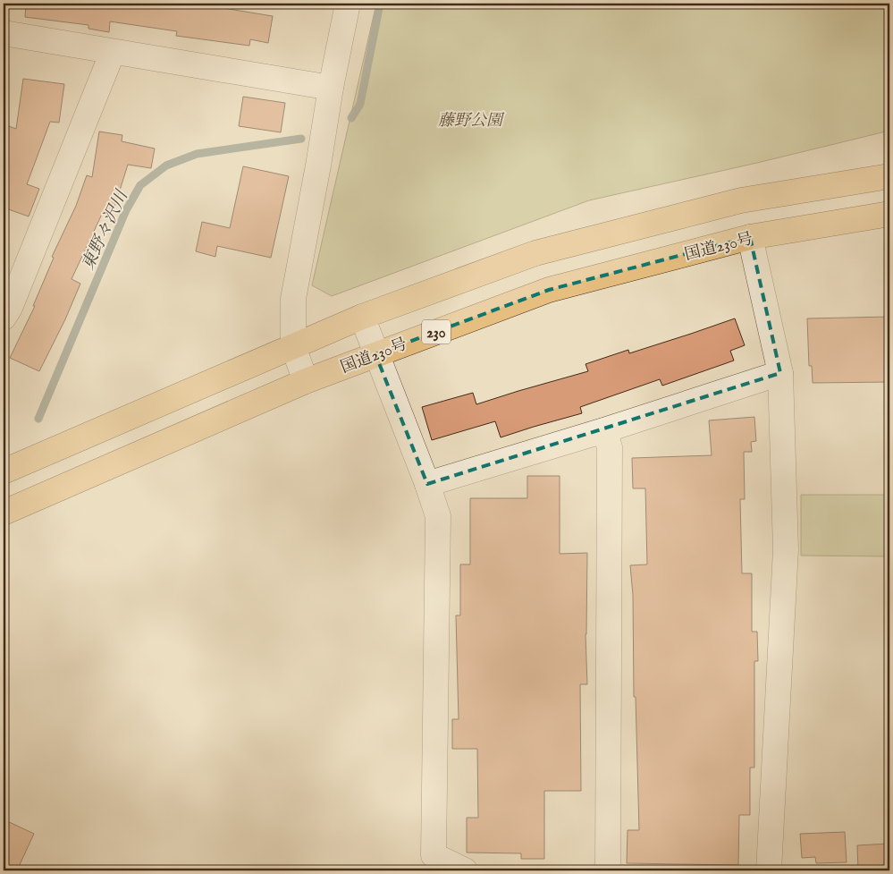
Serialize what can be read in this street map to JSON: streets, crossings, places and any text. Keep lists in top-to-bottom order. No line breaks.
{"streets":{"highway":["国道230号","230"]},"water":["東野々沢川"],"parks":["藤野公園"]}
